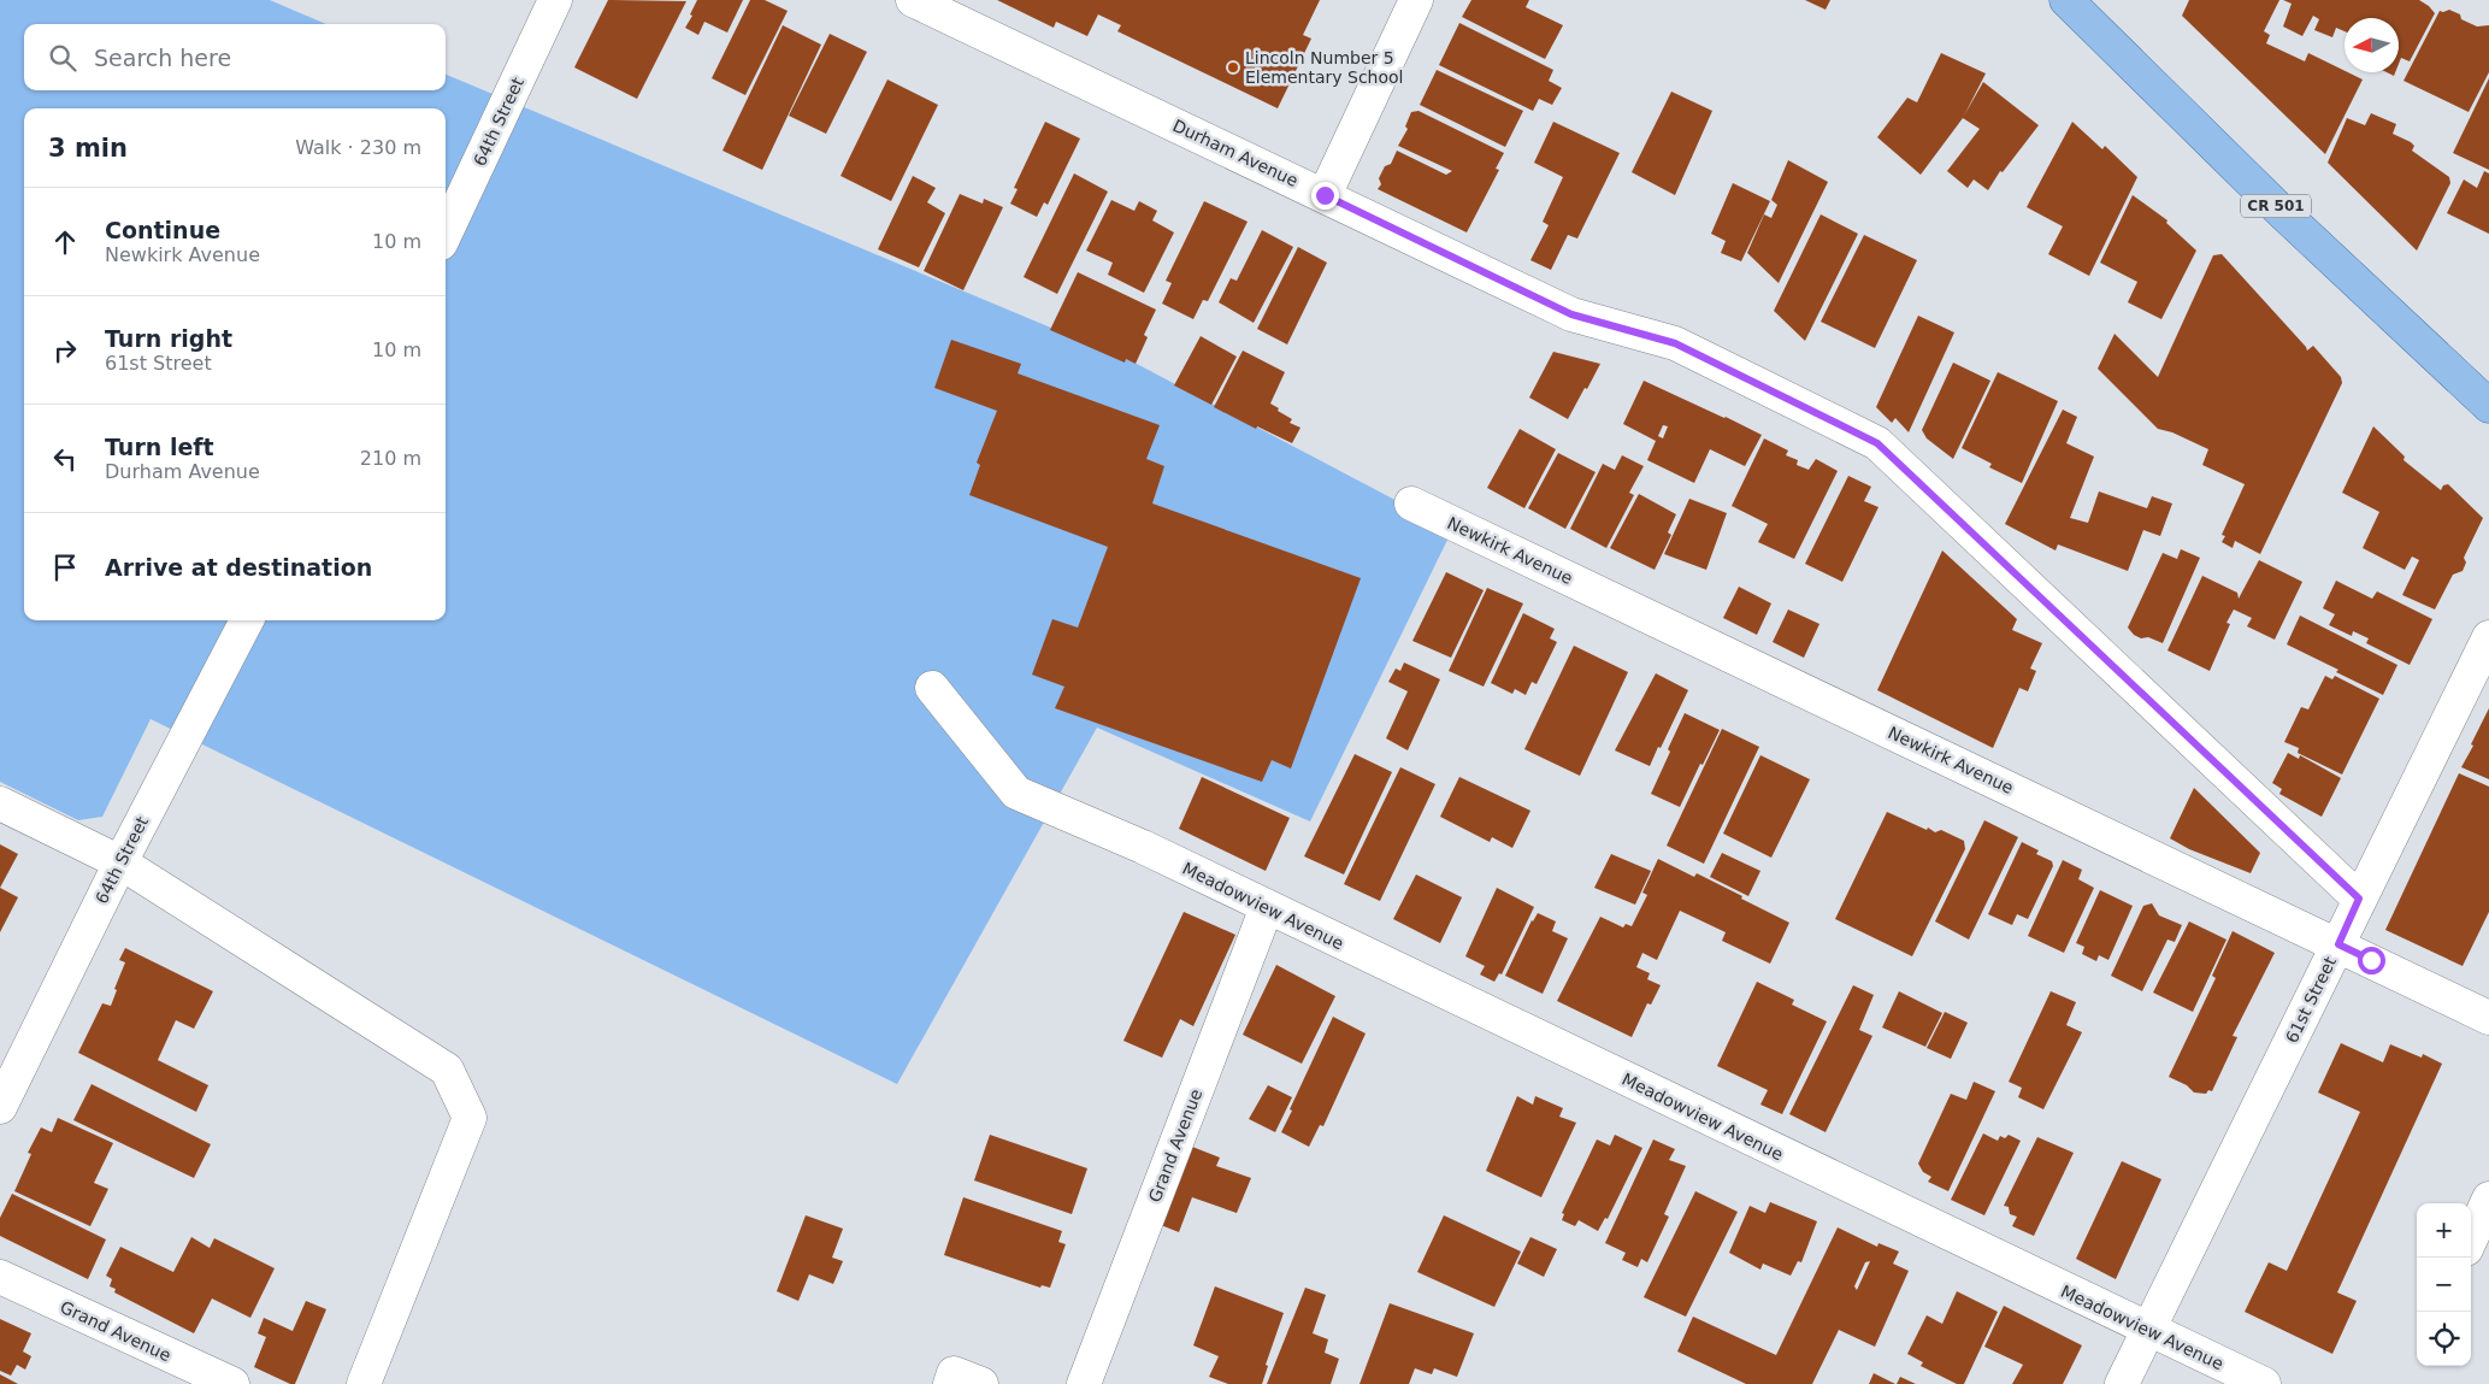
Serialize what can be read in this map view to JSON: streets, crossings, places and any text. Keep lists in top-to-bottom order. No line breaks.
{"streets":{"main road":["CR 501"],"street":["64th Street","Durham Avenue","Newkirk Avenue","Meadowview Avenue","61st Street","Grand Avenue"]},"crossings":[["Durham Avenue","61st Street"],["Newkirk Avenue","61st Street"],["Meadowview Avenue","61st Street"],["Meadowview Avenue","Grand Avenue"]],"places":["Lincoln Number 5 Elementary School"],"north":"left","page":{"search":"Search here","heading":["3 min","Walk · 230 m"],"list":[["Continue","Newkirk Avenue","10 m"],["Turn right","61st Street","10 m"],["Turn left","Durham Avenue","210 m"],"Arrive at destination"],"map_buttons":["+","−"]}}
